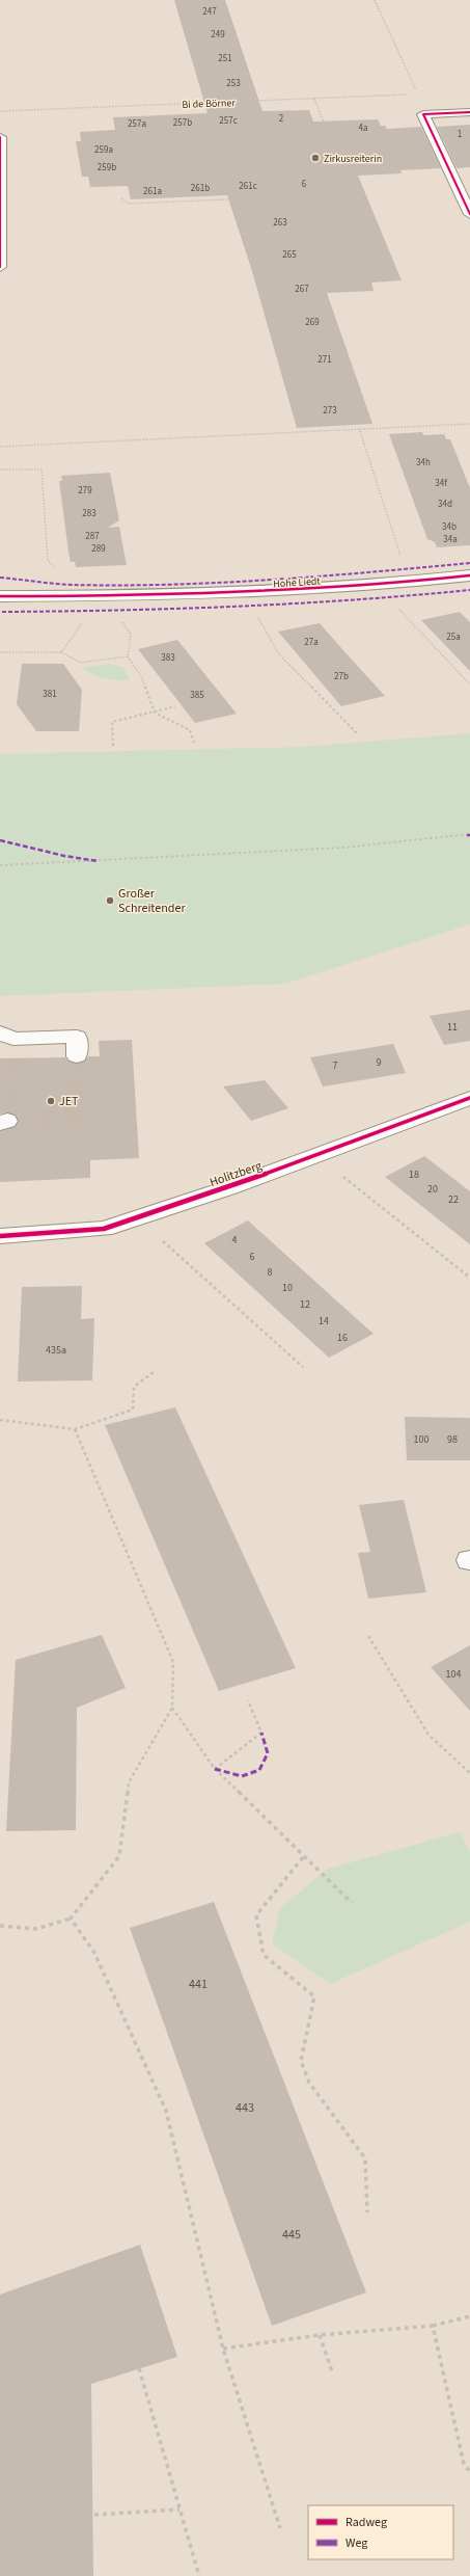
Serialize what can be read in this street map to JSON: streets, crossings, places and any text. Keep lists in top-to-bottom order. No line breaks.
{"streets":{"street":["Hohe Liedt","Holitzberg"],"path":["Bi de Börner"]},"places":["Zirkusreiterin","Großer Schreitender","JET"],"house_numbers":["247","249","251","253","2","257c","257b","257a","4a","1","259a","259b","6","261c","261b","261a","263","265","267","269","271","273","34h","34f","279","34d","283","34b","287","34a","289","25a","27a","383","27b","381","385","11","9","7","18","20","22","4","6","8","10","12","14","16","435a","100","98","104","441","443","445"],"legend":["Radweg","Weg"]}
